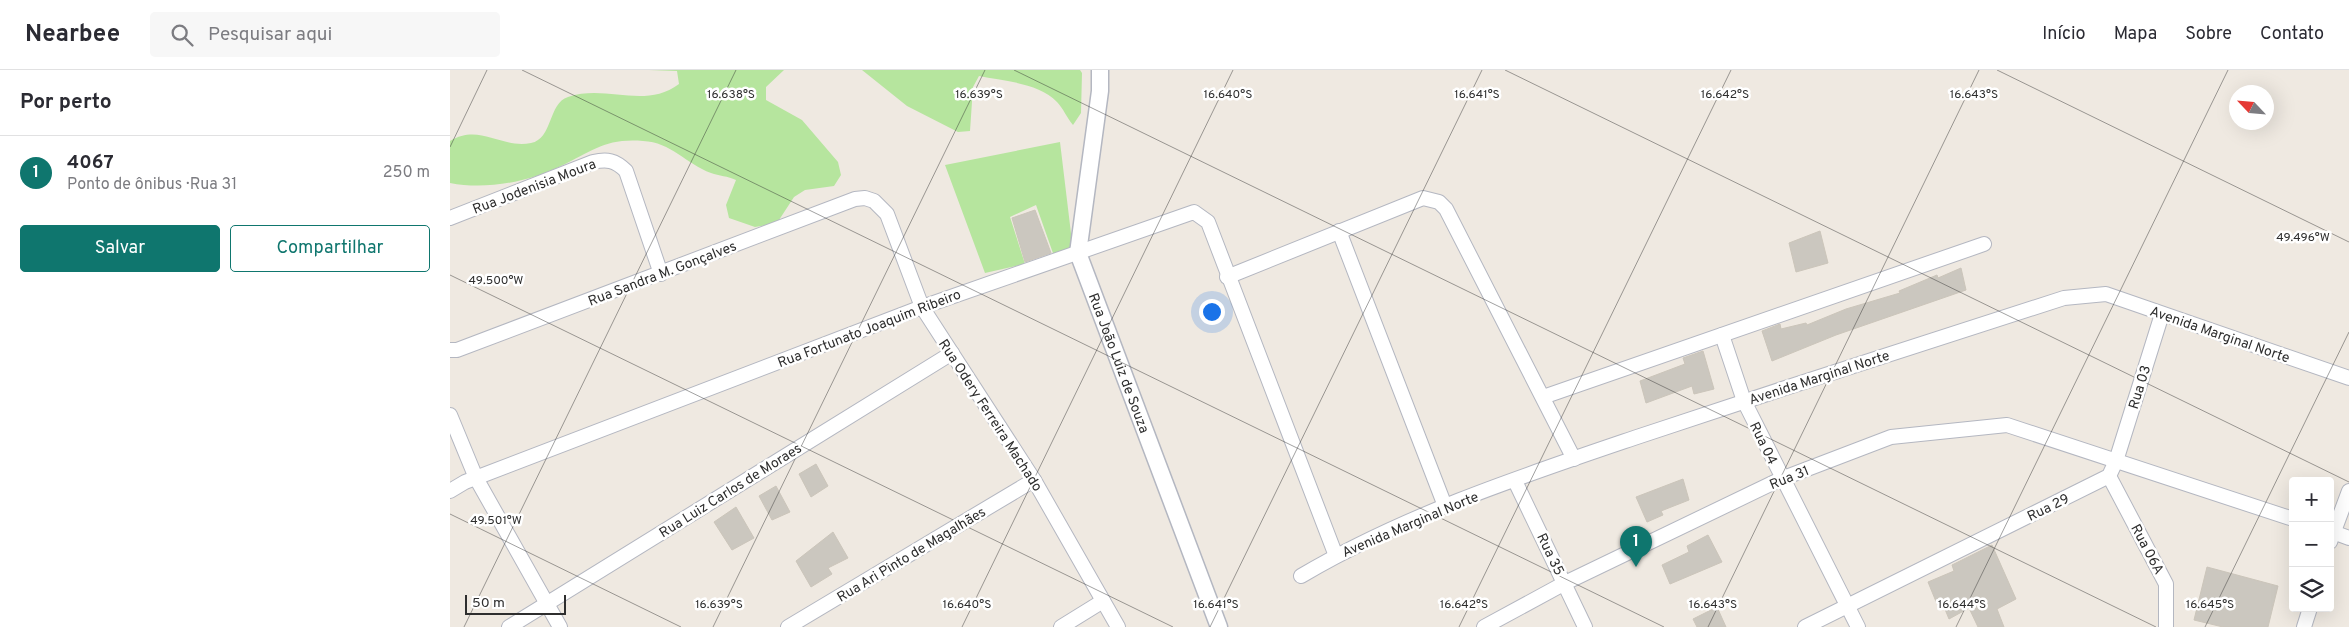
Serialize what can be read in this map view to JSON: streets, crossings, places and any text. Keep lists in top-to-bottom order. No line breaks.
{"streets":{"street":["Rua Jodenisia Moura","Rua Sandra M. Gonçalves","Rua Fortunato Joaquim Ribeiro","Avenida Marginal Norte","Rua João Luiz de Souza","Rua 03","Rua Odery Ferreira Machado","Rua 04","Rua 31","Rua Luiz Carlos de Moraes","Rua 29","Rua 06A","Rua Ari Pinto de Magalhães","Rua 35"]},"crossings":[["Rua Jodenisia Moura","Rua Sandra M. Gonçalves"],["Rua Sandra M. Gonçalves","Rua Odery Ferreira Machado"],["Rua Fortunato Joaquim Ribeiro","Rua João Luiz de Souza"],["Rua Fortunato Joaquim Ribeiro","Rua Odery Ferreira Machado"],["Avenida Marginal Norte","Rua 03"],["Avenida Marginal Norte","Rua 04"],["Avenida Marginal Norte","Rua 35"],["Rua 03","Rua 31"],["Rua Odery Ferreira Machado","Rua Luiz Carlos de Moraes"],["Rua Odery Ferreira Machado","Rua Ari Pinto de Magalhães"],["Rua 04","Rua 31"],["Rua 04","Rua 29"],["Rua 31","Rua 35"],["Rua 29","Rua 06A"]],"scale_bar":"50 m","north":"top left","page":{"header":"Nearbee","search":"Pesquisar aqui","nav":["Início","Mapa","Sobre","Contato"],"heading":"Por perto","list":[{"mark":"1","name":"4067","note":"Ponto de ônibus · Rua 31","value":"250 m"}],"buttons":["Salvar","Compartilhar"],"map_buttons":["+","−"],"pins":"1","scale":"50 m"},"coordinates":["16.638°S","16.639°S","16.640°S","16.641°S","16.642°S","16.643°S","49.496°W","49.500°W","49.501°W","16.644°S","16.645°S"]}
